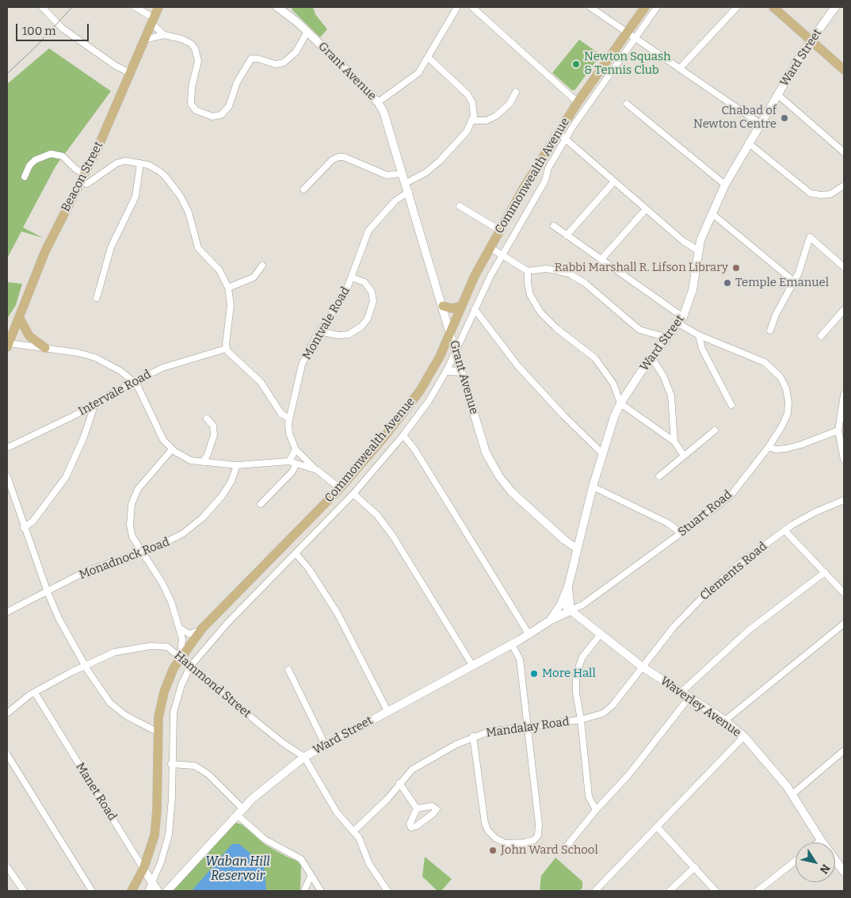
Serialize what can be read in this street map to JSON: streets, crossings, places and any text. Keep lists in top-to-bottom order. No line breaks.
{"streets":{"main road":["Commonwealth Avenue","Beacon Street"],"street":["Ward Street","Grant Avenue","Montvale Road","Intervale Road","Stuart Road","Monadnock Road","Clements Road","Hammond Street","Waverley Avenue","Mandalay Road","Manet Road"]},"crossings":[["Ward Street","Grant Avenue"],["Ward Street","Stuart Road"],["Ward Street","Hammond Street"],["Ward Street","Waverley Avenue"],["Grant Avenue","Commonwealth Avenue"],["Grant Avenue","Montvale Road"],["Commonwealth Avenue","Montvale Road"],["Commonwealth Avenue","Hammond Street"],["Commonwealth Avenue","Manet Road"],["Stuart Road","Waverley Avenue"],["Clements Road","Waverley Avenue"],["Clements Road","Mandalay Road"],["Hammond Street","Manet Road"],["Waverley Avenue","Mandalay Road"]],"water":["Waban Hill Reservoir"],"places":["Newton Squash & Tennis Club","Chabad of Newton Centre","Rabbi Marshall R. Lifson Library","Temple Emanuel","More Hall","John Ward School"],"scale_bar":"100 m","north":"bottom right"}
